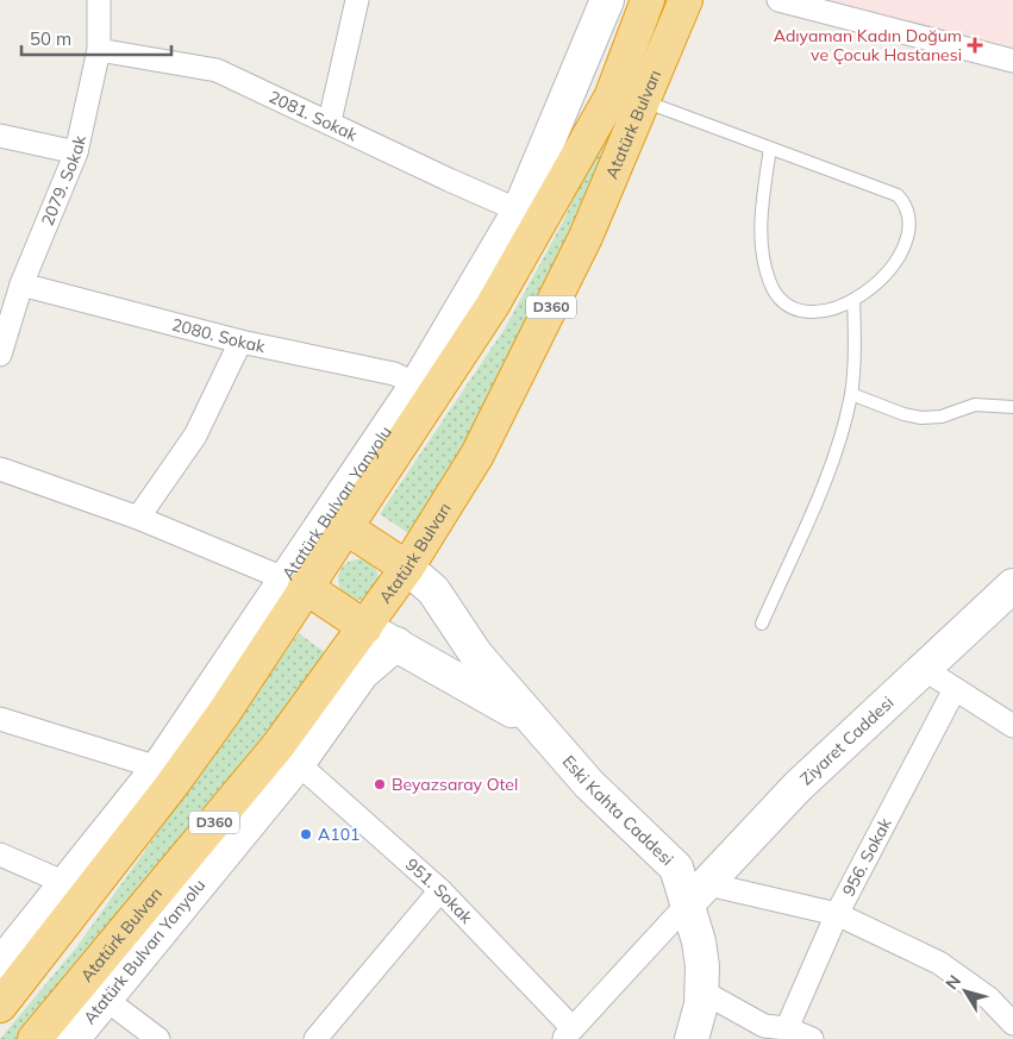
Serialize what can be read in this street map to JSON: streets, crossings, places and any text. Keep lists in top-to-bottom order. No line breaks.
{"streets":{"highway":["Atatürk Bulvarı","D360"],"street":["2081. Sokak","2079. Sokak","2080. Sokak","Atatürk Bulvarı Yanyolu","Ziyaret Caddesi","Eski Kahta Caddesi","956. Sokak","951. Sokak"]},"crossings":[["2081. Sokak","2079. Sokak"],["2081. Sokak","Atatürk Bulvarı Yanyolu"],["Atatürk Bulvarı","Atatürk Bulvarı Yanyolu"],["Atatürk Bulvarı","Eski Kahta Caddesi"],["Atatürk Bulvarı","951. Sokak"],["2079. Sokak","2080. Sokak"],["2080. Sokak","Atatürk Bulvarı Yanyolu"],["Atatürk Bulvarı Yanyolu","951. Sokak"],["Ziyaret Caddesi","Eski Kahta Caddesi"]],"places":{"health":["Adıyaman Kadın Doğum ve Çocuk Hastanesi"],"other":["Beyazsaray Otel","A101"]},"scale_bar":"50 m","north":"top left"}
